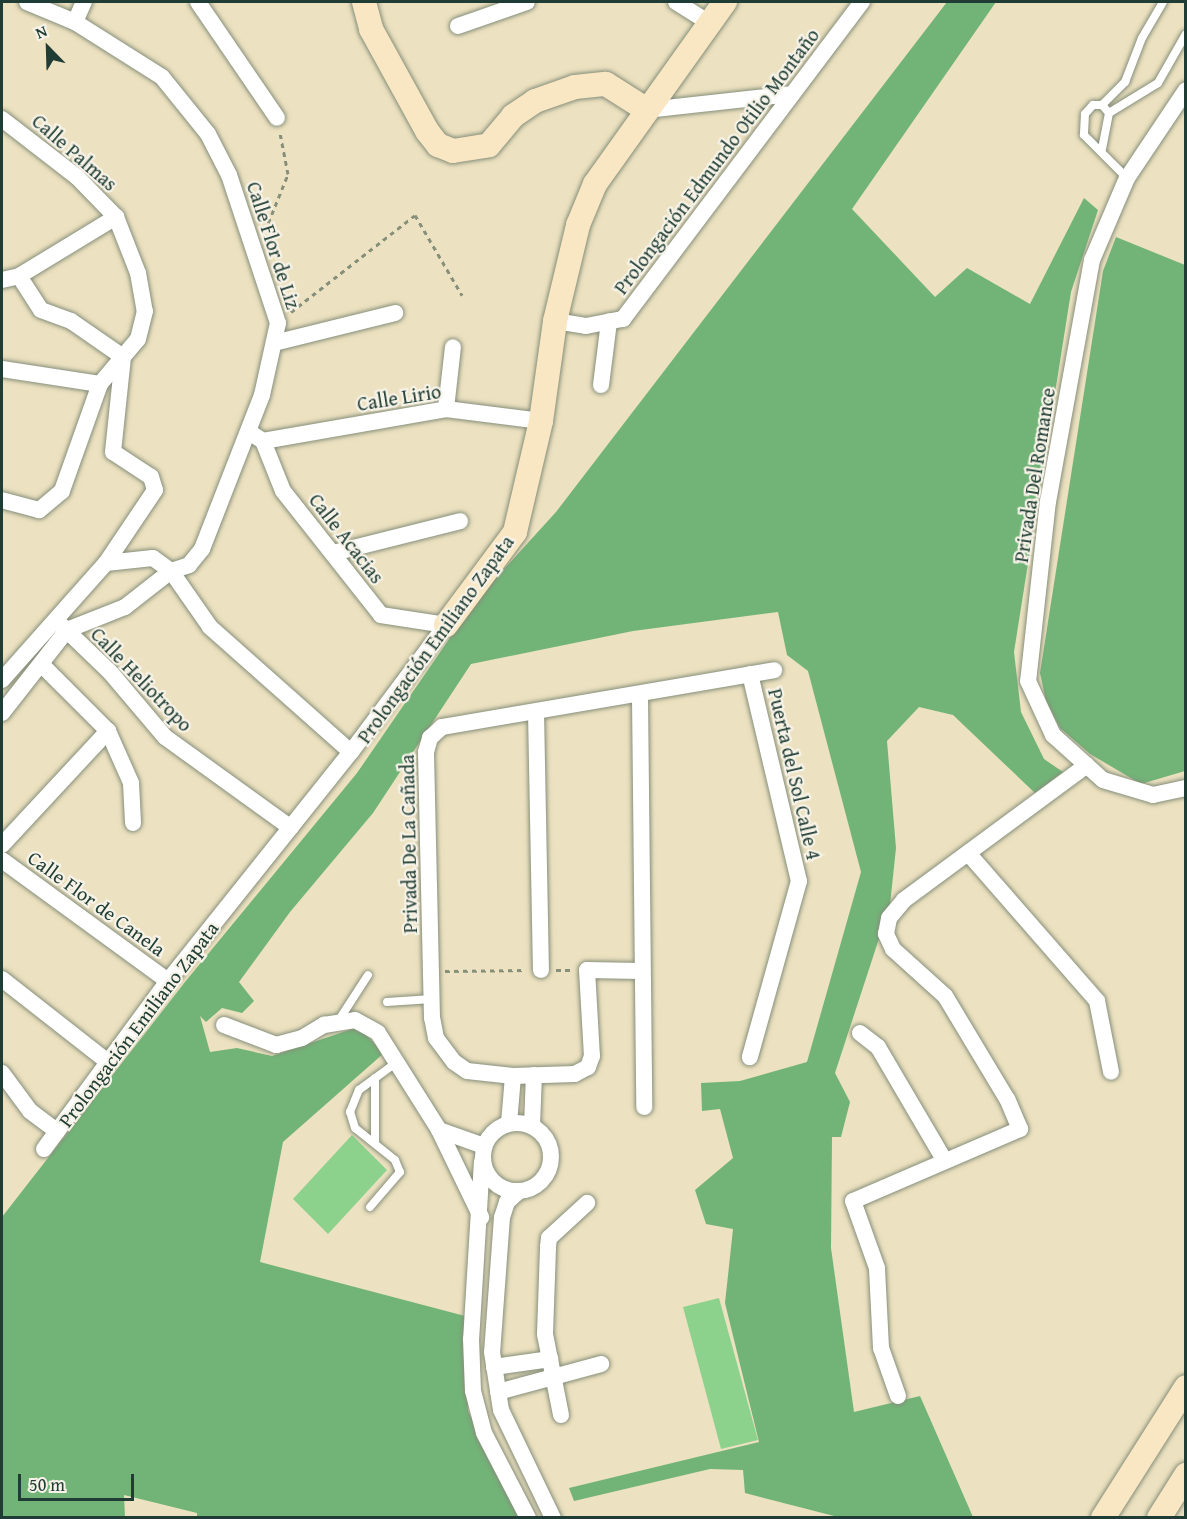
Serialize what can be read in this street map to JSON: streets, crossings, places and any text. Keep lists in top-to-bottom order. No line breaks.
{"streets":{"main road":["Prolongación Emiliano Zapata"],"street":["Calle Palmas","Prolongación Edmundo Otilio Montaño","Calle Flor de Liz","Calle Lirio","Privada Del Romance","Calle Acacias","Calle Heliotropo","Puerta del Sol Calle 4","Privada De La Cañada","Calle Flor de Canela"]},"crossings":[["Prolongación Edmundo Otilio Montaño","Prolongación Emiliano Zapata"],["Calle Flor de Liz","Calle Lirio"],["Calle Flor de Liz","Calle Acacias"],["Calle Flor de Liz","Calle Heliotropo"],["Calle Lirio","Calle Acacias"],["Calle Lirio","Prolongación Emiliano Zapata"],["Calle Acacias","Prolongación Emiliano Zapata"],["Prolongación Emiliano Zapata","Calle Heliotropo"],["Prolongación Emiliano Zapata","Calle Flor de Canela"],["Puerta del Sol Calle 4","Privada De La Cañada"]],"scale_bar":"50 m","north":"top left"}
